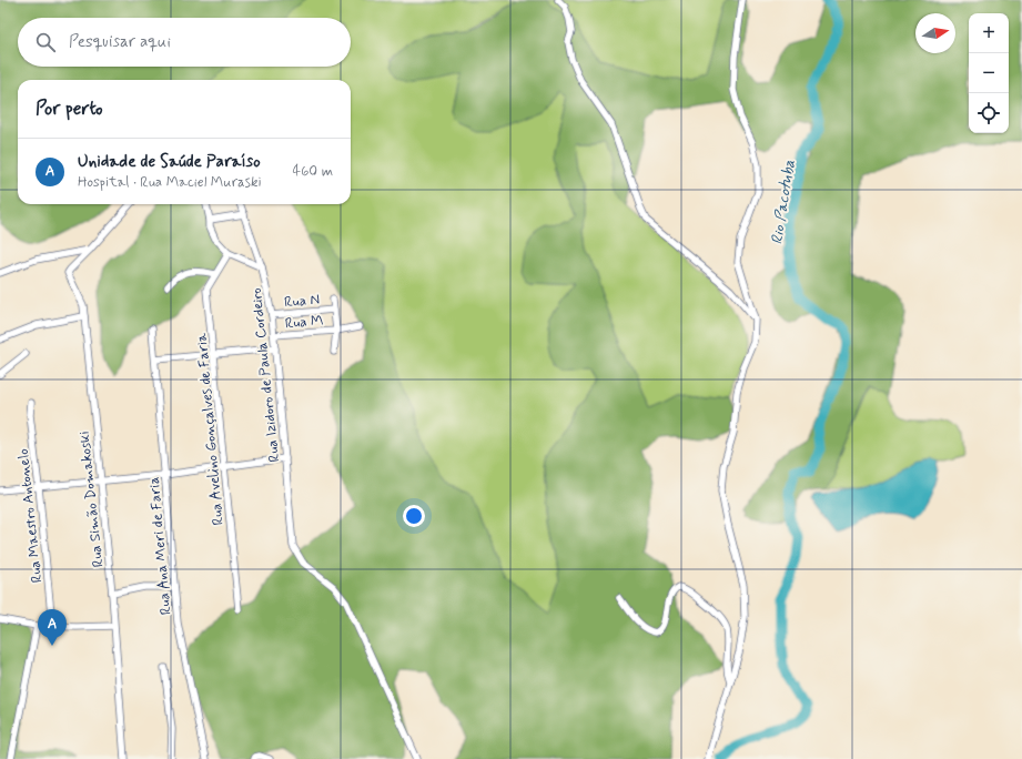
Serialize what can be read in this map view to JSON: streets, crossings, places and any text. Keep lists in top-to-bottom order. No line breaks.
{"streets":{"street":["Rua N","Rua M","Rua Izidoro de Paula Cordeiro","Rua Avelino Gonçalves de Faria","Rua Simão Domakoski","Rua Maestro Antonelo","Rua Ana Meri de Faria"]},"crossings":[["Rua N","Rua Izidoro de Paula Cordeiro"],["Rua M","Rua Izidoro de Paula Cordeiro"]],"water":["Rio Pacotuba"],"north":"right","page":{"map_buttons":["+","−"],"search":"Pesquisar aqui","heading":"Por perto","list":[{"mark":"A","name":"Unidade de Saúde Paraíso","note":"Hospital · Rua Maciel Muraski","value":"460 m"}],"pins":"A"}}
